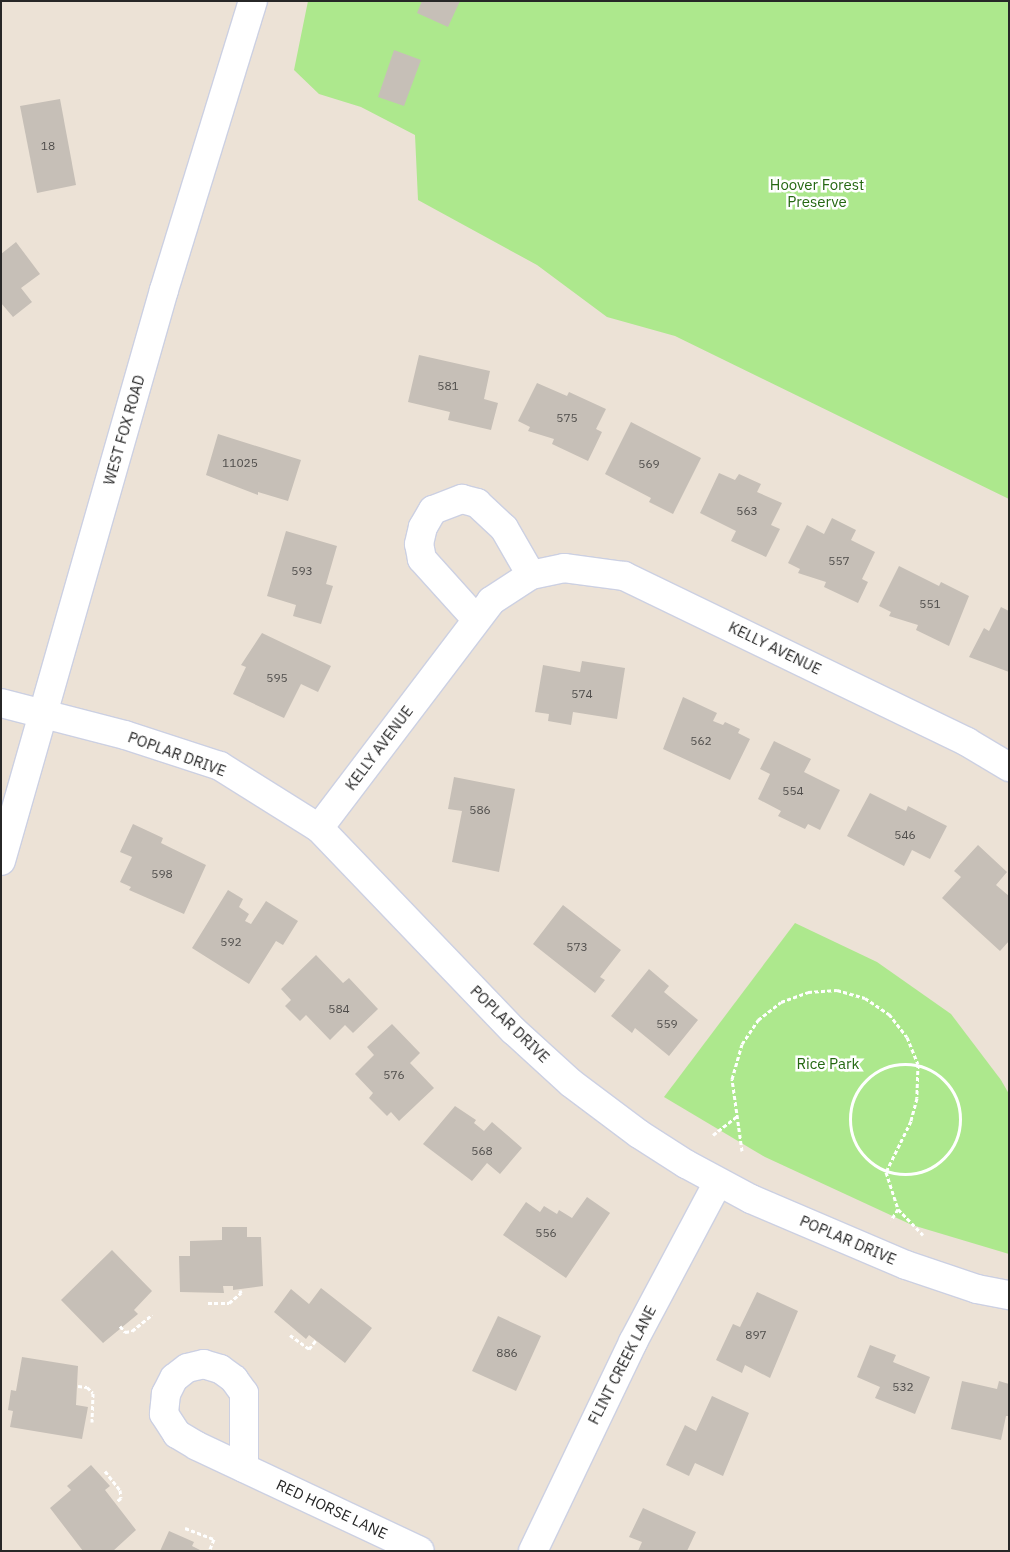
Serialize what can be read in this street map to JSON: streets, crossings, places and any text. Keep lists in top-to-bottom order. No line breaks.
{"streets":{"street":["WEST FOX ROAD","KELLY AVENUE","POPLAR DRIVE","FLINT CREEK LANE","RED HORSE LANE"]},"crossings":[["WEST FOX ROAD","POPLAR DRIVE"],["KELLY AVENUE","POPLAR DRIVE"],["POPLAR DRIVE","FLINT CREEK LANE"]],"parks":["Hoover Forest Preserve","Rice Park"],"house_numbers":["18","581","575","11025","569","563","557","593","551","595","574","562","554","586","546","598","592","573","584","559","576","568","556","897","886","532"]}
